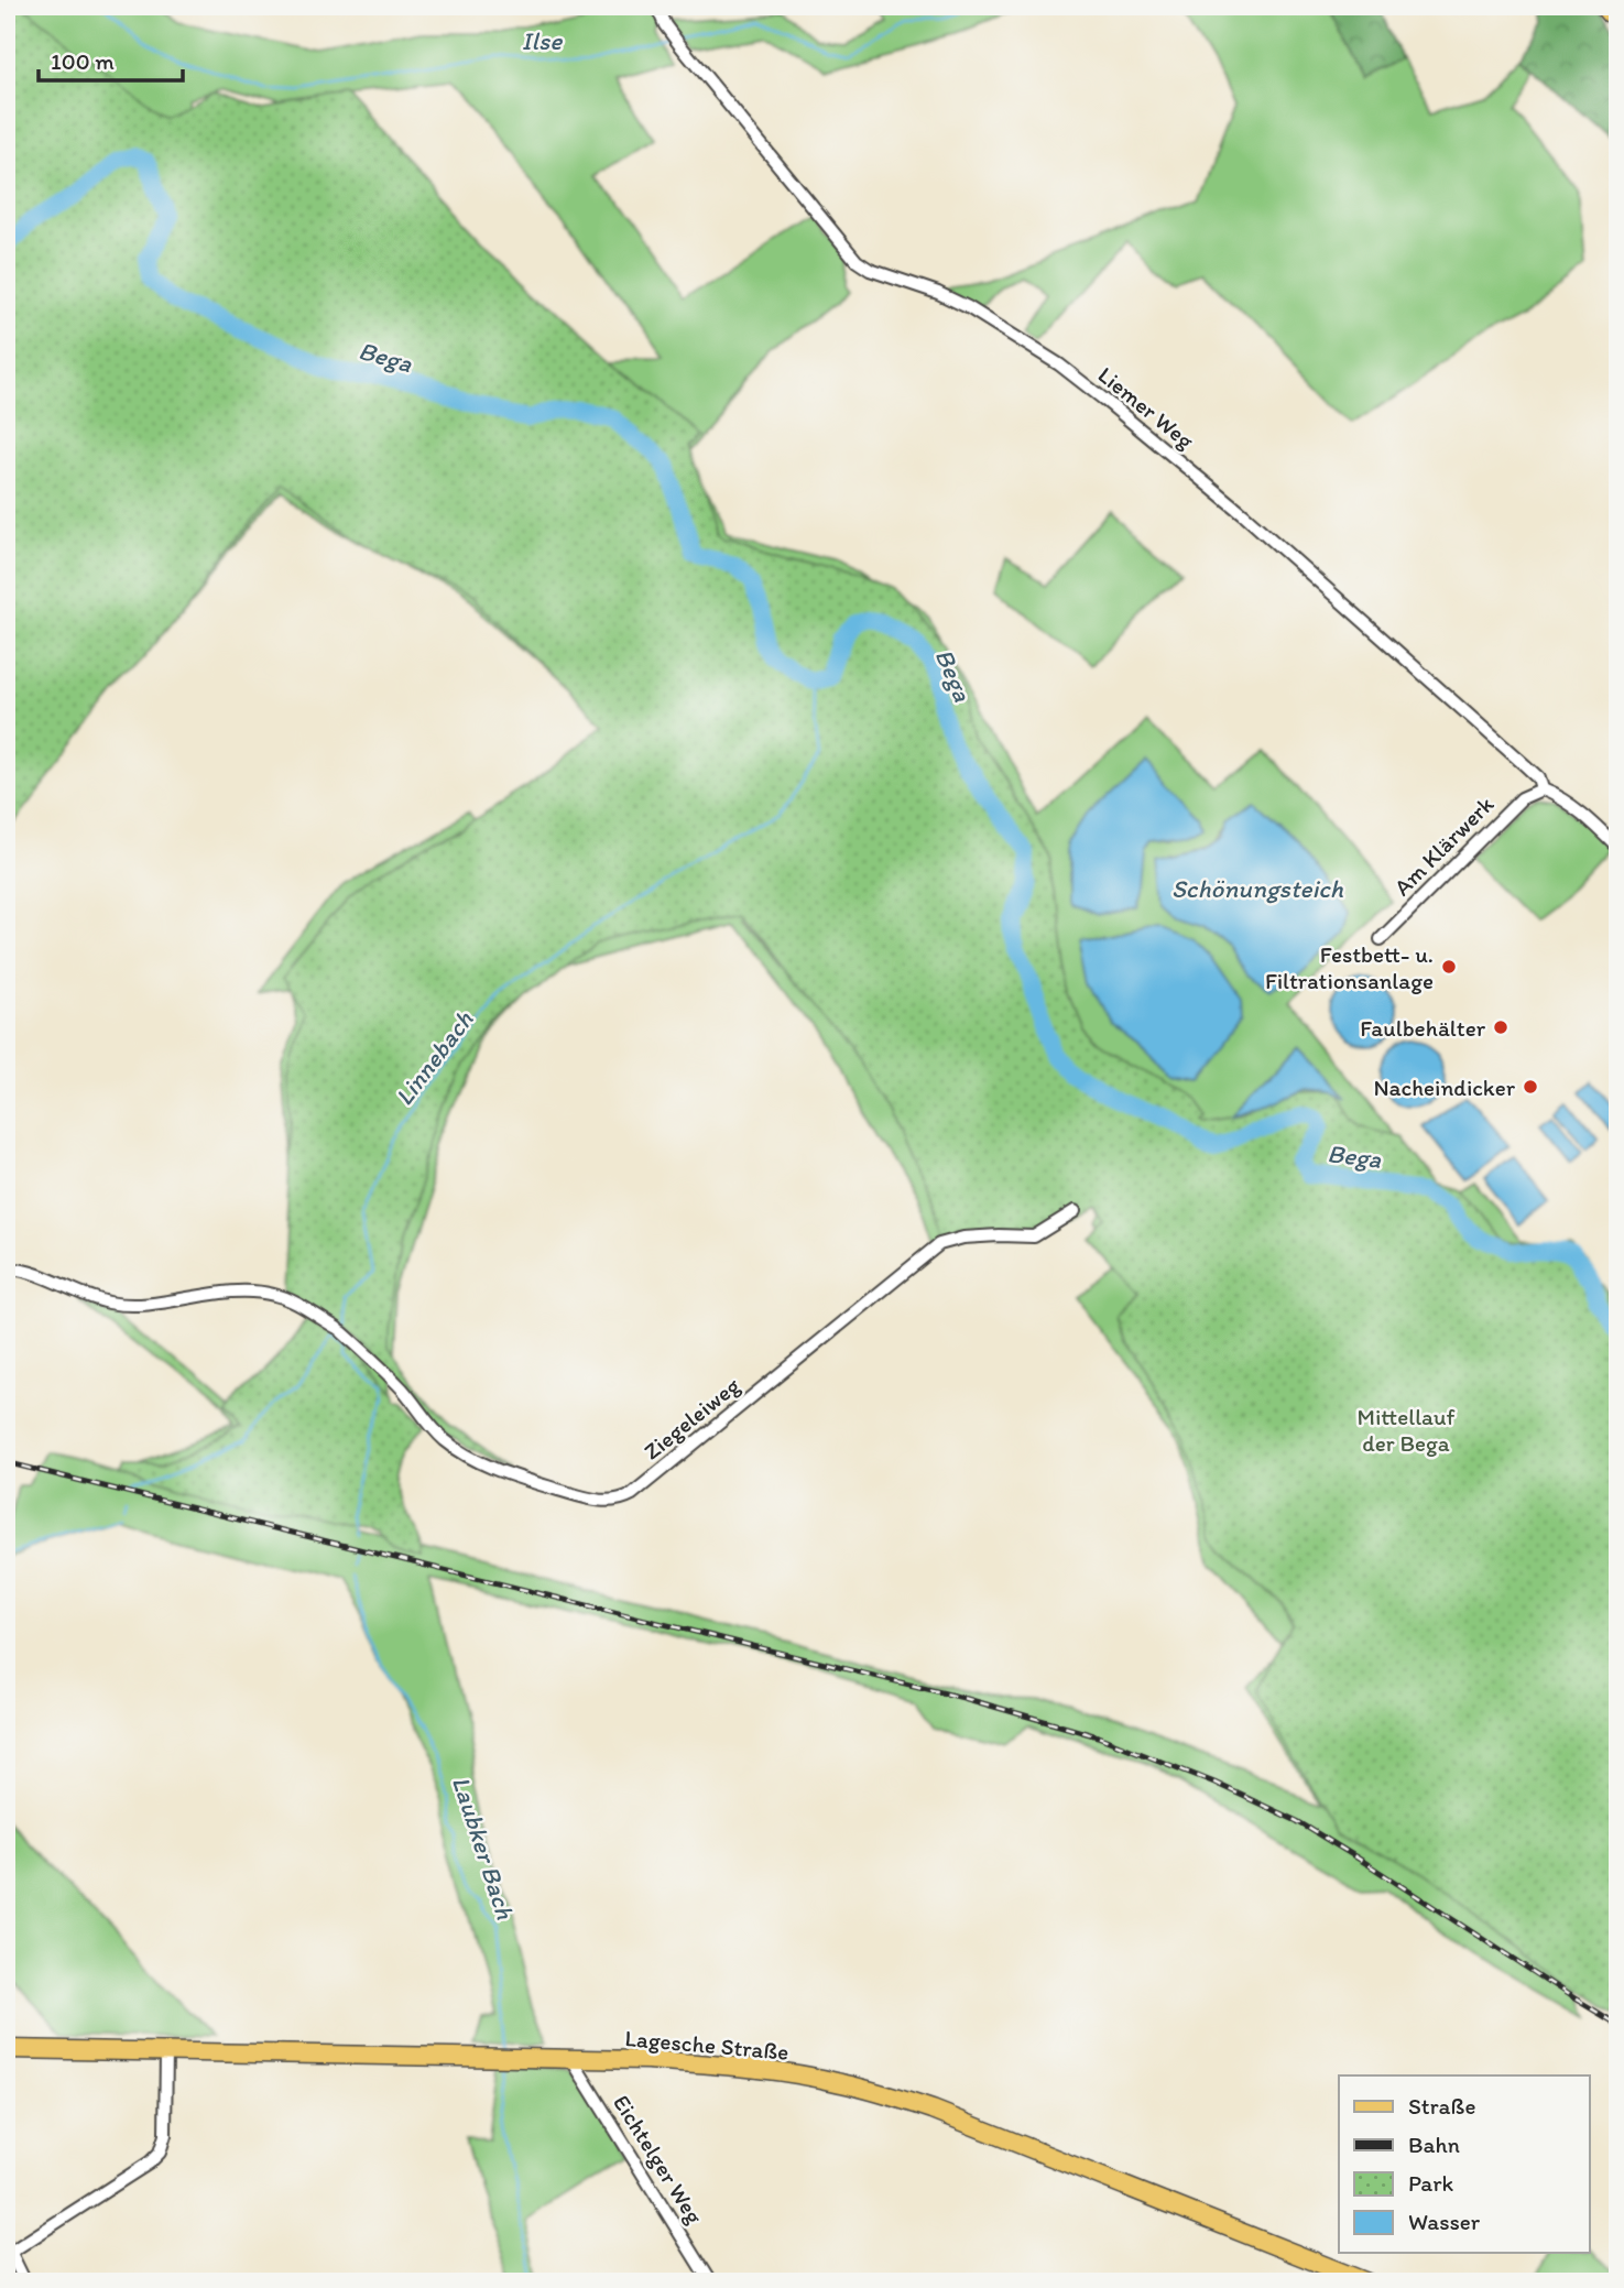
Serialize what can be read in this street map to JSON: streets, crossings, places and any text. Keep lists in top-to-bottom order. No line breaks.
{"streets":{"main road":["Lagesche Straße"],"street":["Liemer Weg","Am Klärwerk","Ziegeleiweg","Eichtelger Weg"]},"crossings":[["Liemer Weg","Am Klärwerk"],["Lagesche Straße","Eichtelger Weg"]],"water":["Ilse","Bega","Schönungsteich","Linnebach","Laubker Bach"],"parks":["Mittellauf der Bega"],"places":["Festbett- u. Filtrationsanlage","Faulbehälter","Nacheindicker"],"legend":["Straße","Bahn","Park","Wasser"],"scale_bar":"100 m"}
